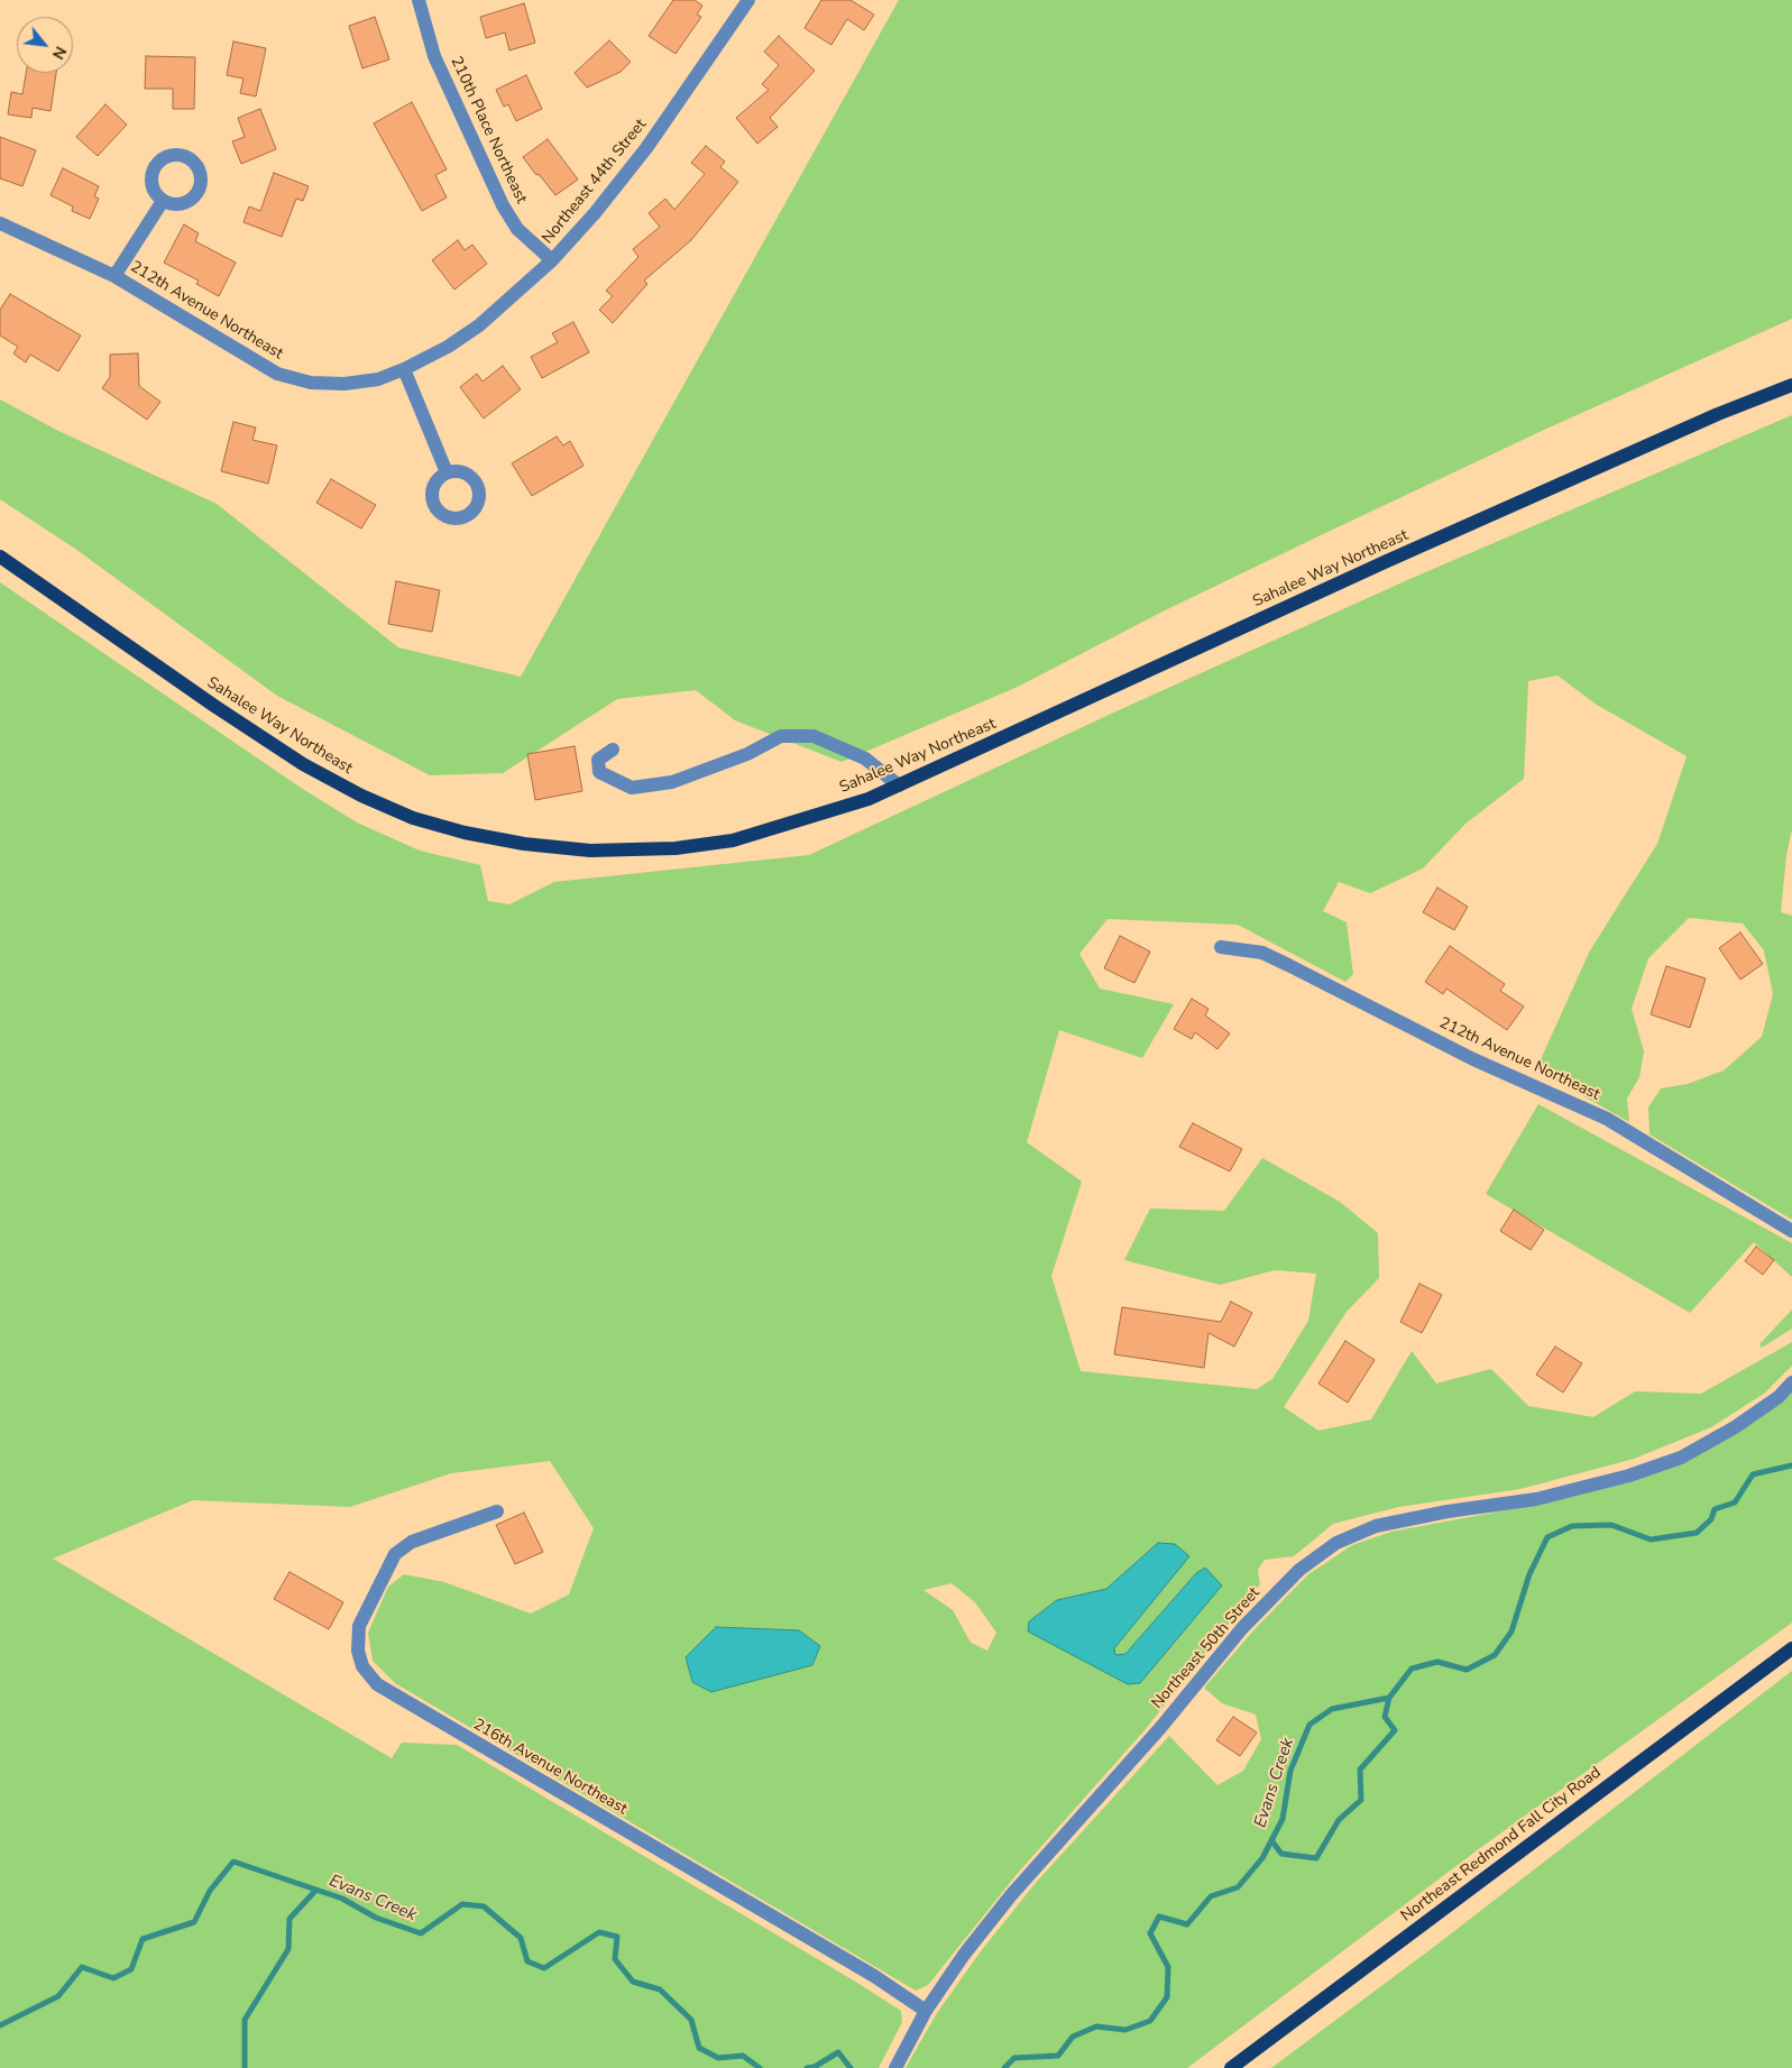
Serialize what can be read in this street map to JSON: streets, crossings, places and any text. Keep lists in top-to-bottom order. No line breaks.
{"streets":{"main road":["Sahalee Way Northeast","Northeast Redmond Fall City Road"],"street":["210th Place Northeast","Northeast 44th Street","212th Avenue Northeast","Northeast 50th Street","216th Avenue Northeast"]},"crossings":[["210th Place Northeast","Northeast 44th Street"],["Northeast 44th Street","212th Avenue Northeast"],["Northeast 50th Street","216th Avenue Northeast"]],"water":["Evans Creek"],"north":"bottom right"}
